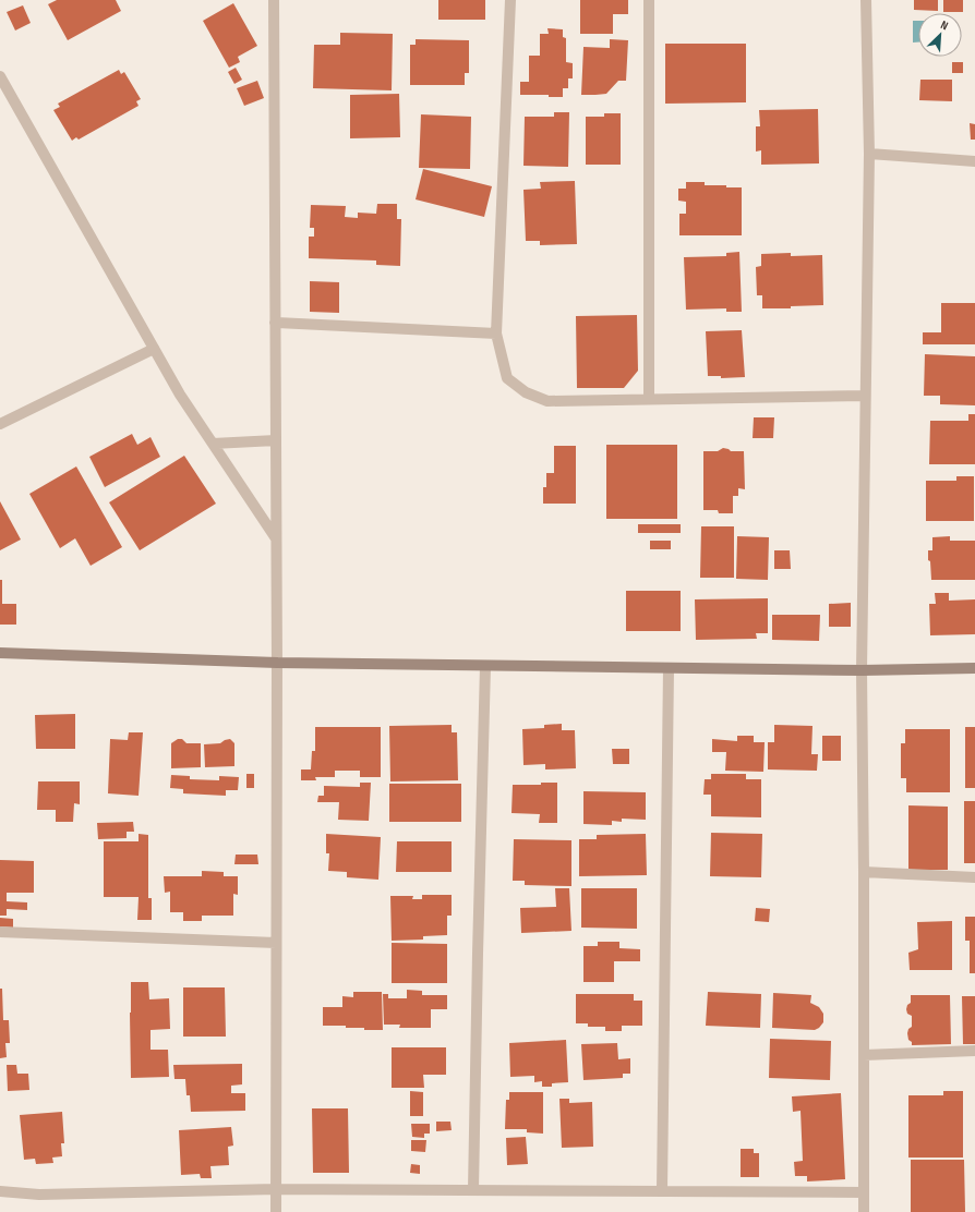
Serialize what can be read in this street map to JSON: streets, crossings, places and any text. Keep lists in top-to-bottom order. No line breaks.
{"north":"top right"}
